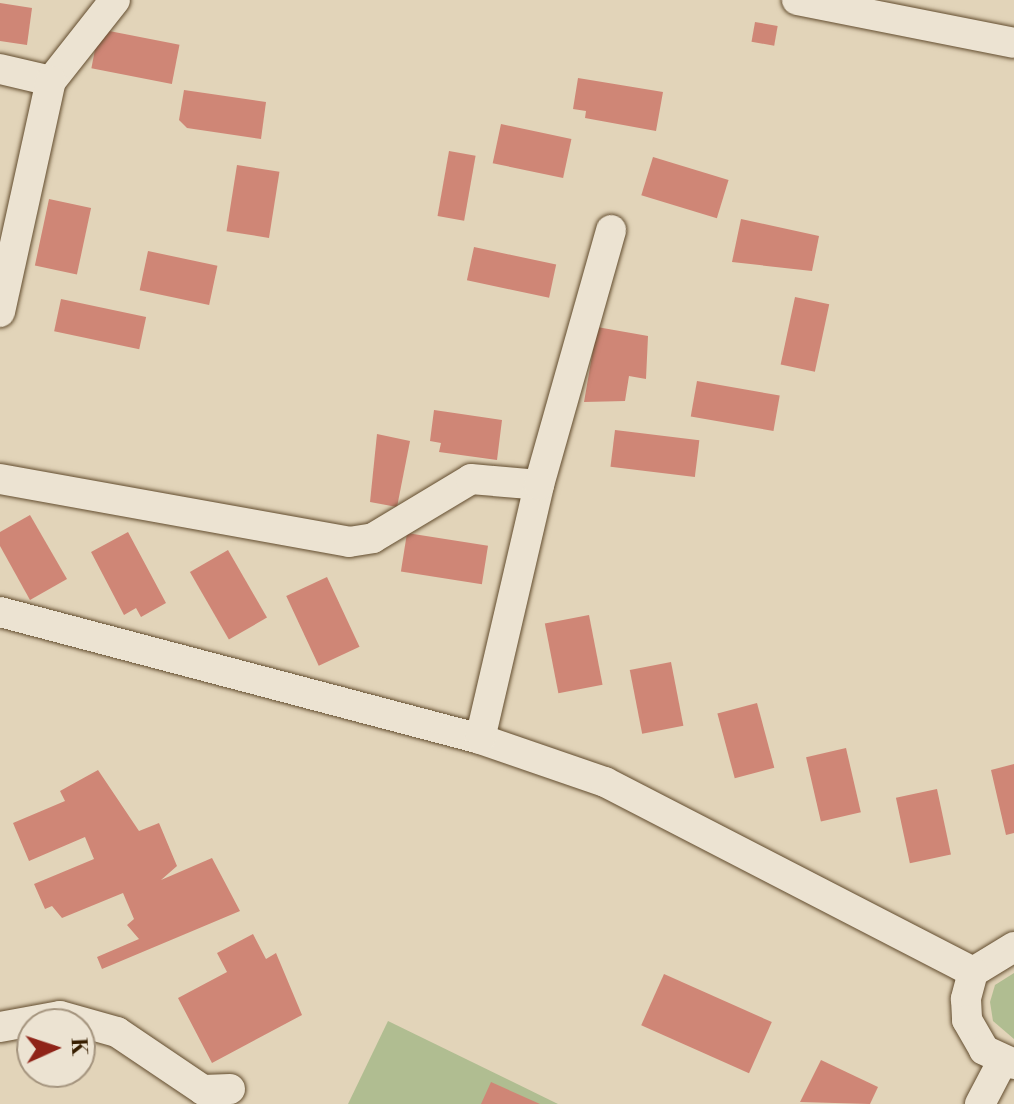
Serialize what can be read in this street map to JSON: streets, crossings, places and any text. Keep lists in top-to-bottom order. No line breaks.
{"north":"right"}
